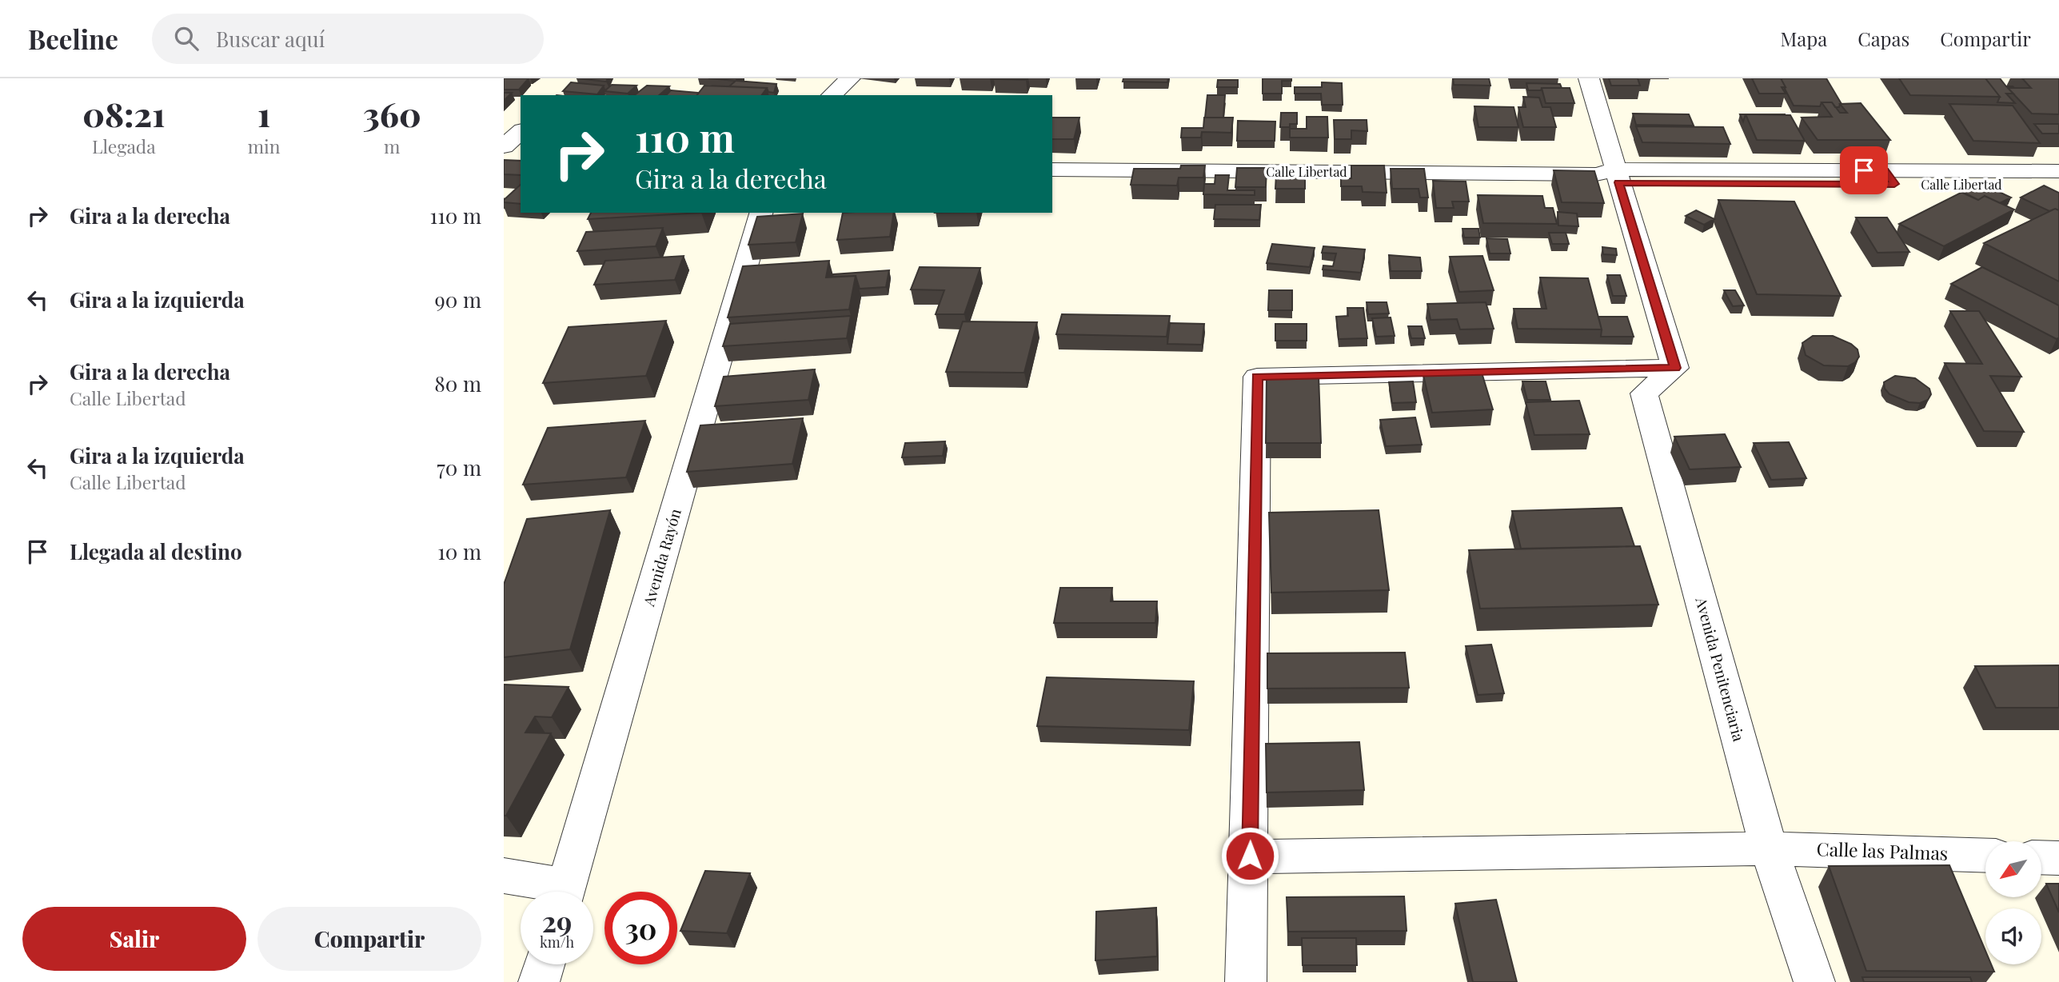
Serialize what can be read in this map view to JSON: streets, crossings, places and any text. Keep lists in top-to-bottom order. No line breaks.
{"streets":{"street":["Calle Libertad","Avenida Rayón","Avenida Penitenciaria","Calle las Palmas"]},"crossings":[["Avenida Penitenciaria","Calle las Palmas"]],"north":"bottom left","page":{"header":"Beeline","search":"Buscar aquí","nav":["Mapa","Capas","Compartir"],"eta":["08:21","Llegada","1","min","360","m"],"turn":["110 m","Gira a la derecha"],"list":[{"name":"Gira a la derecha","value":"110 m"},{"name":"Gira a la izquierda","value":"90 m"},{"name":"Gira a la derecha","note":"Calle Libertad","value":"80 m"},{"name":"Gira a la izquierda","note":"Calle Libertad","value":"70 m"},{"name":"Llegada al destino","value":"10 m"}],"speed":"29 km/h","limit":"30","buttons":["Salir","Compartir"]}}
